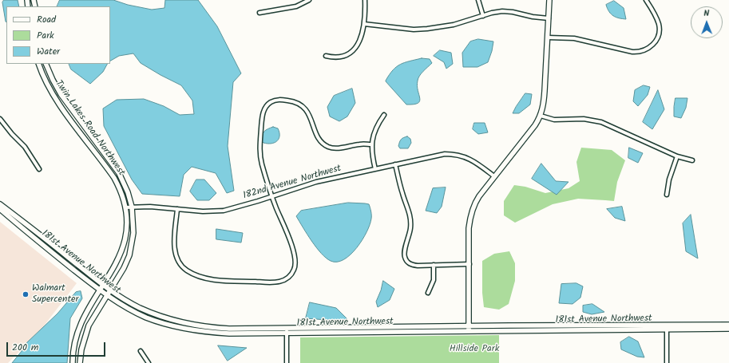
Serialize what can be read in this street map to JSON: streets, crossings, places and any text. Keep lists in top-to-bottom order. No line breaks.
{"streets":{"main road":["Twin Lakes Road Northwest","181st Avenue Northwest"],"street":["182nd Avenue Northwest"]},"crossings":[["Twin Lakes Road Northwest","182nd Avenue Northwest"],["Twin Lakes Road Northwest","181st Avenue Northwest"]],"parks":["Hillside Park"],"places":["Walmart Supercenter"],"legend":["Road","Park","Water"],"scale_bar":"200 m","north":"top"}
